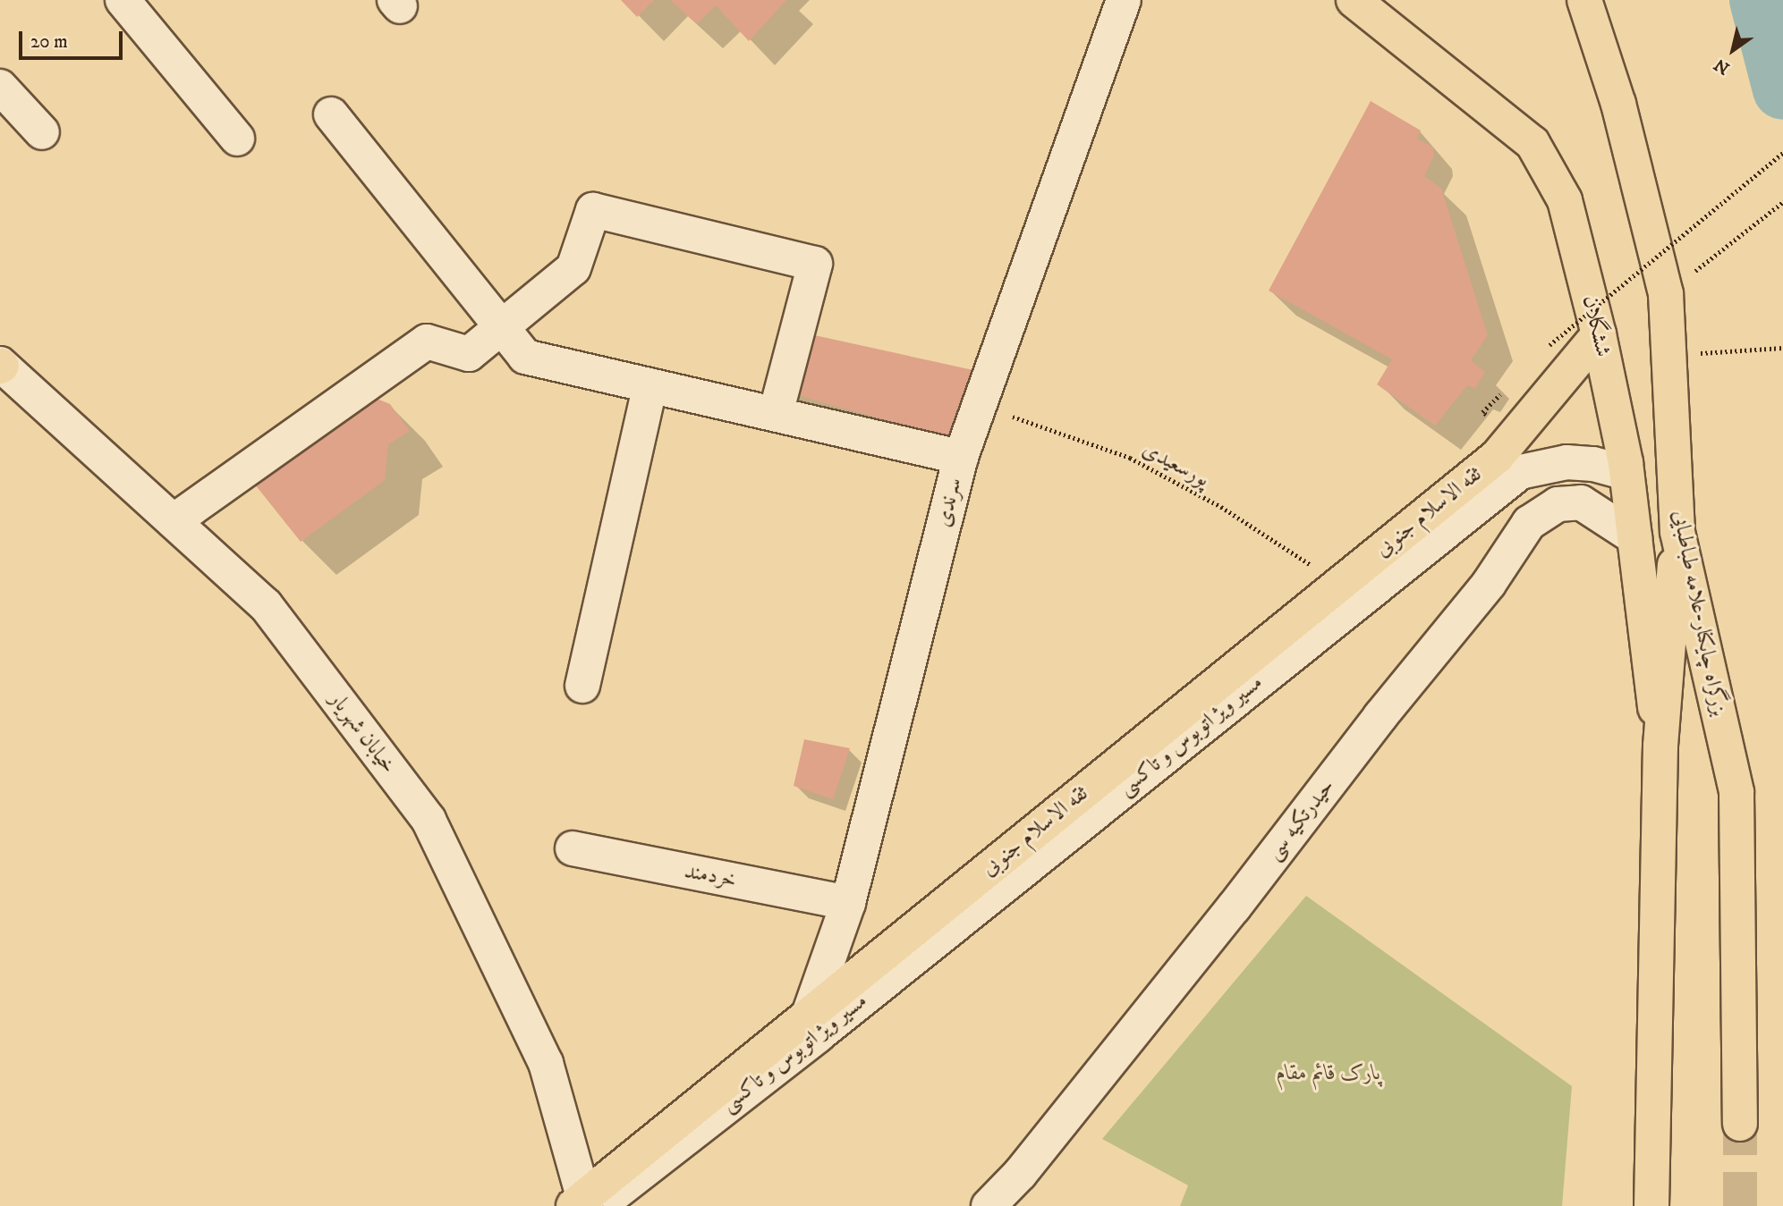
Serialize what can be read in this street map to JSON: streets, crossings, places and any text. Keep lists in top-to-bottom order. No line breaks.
{"streets":{"main road":["ششگلان","ثقه الاسلام جنوبی","بزرگراه چایکنار-علامه طباطبایی"],"street":["سرندی","خیابان شهریار","مسیر ویژ اتوبوس و تاکسی","حیدرتکیه سی","خردمند"],"path":["پورسعیدی"]},"crossings":[["ششگلان","ثقه الاسلام جنوبی"],["ششگلان","مسیر ویژ اتوبوس و تاکسی"],["ششگلان","حیدرتکیه سی"],["پورسعیدی","سرندی"],["پورسعیدی","ثقه الاسلام جنوبی"],["سرندی","ثقه الاسلام جنوبی"],["سرندی","خردمند"],["ثقه الاسلام جنوبی","خیابان شهریار"],["ثقه الاسلام جنوبی","مسیر ویژ اتوبوس و تاکسی"],["خیابان شهریار","مسیر ویژ اتوبوس و تاکسی"]],"parks":["پارک قائم مقام"],"scale_bar":"20 m","north":"bottom left"}
